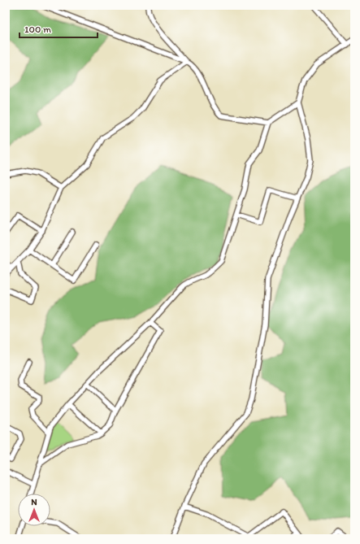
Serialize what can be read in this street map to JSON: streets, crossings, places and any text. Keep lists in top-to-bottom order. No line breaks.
{"scale_bar":"100 m","north":"top"}
